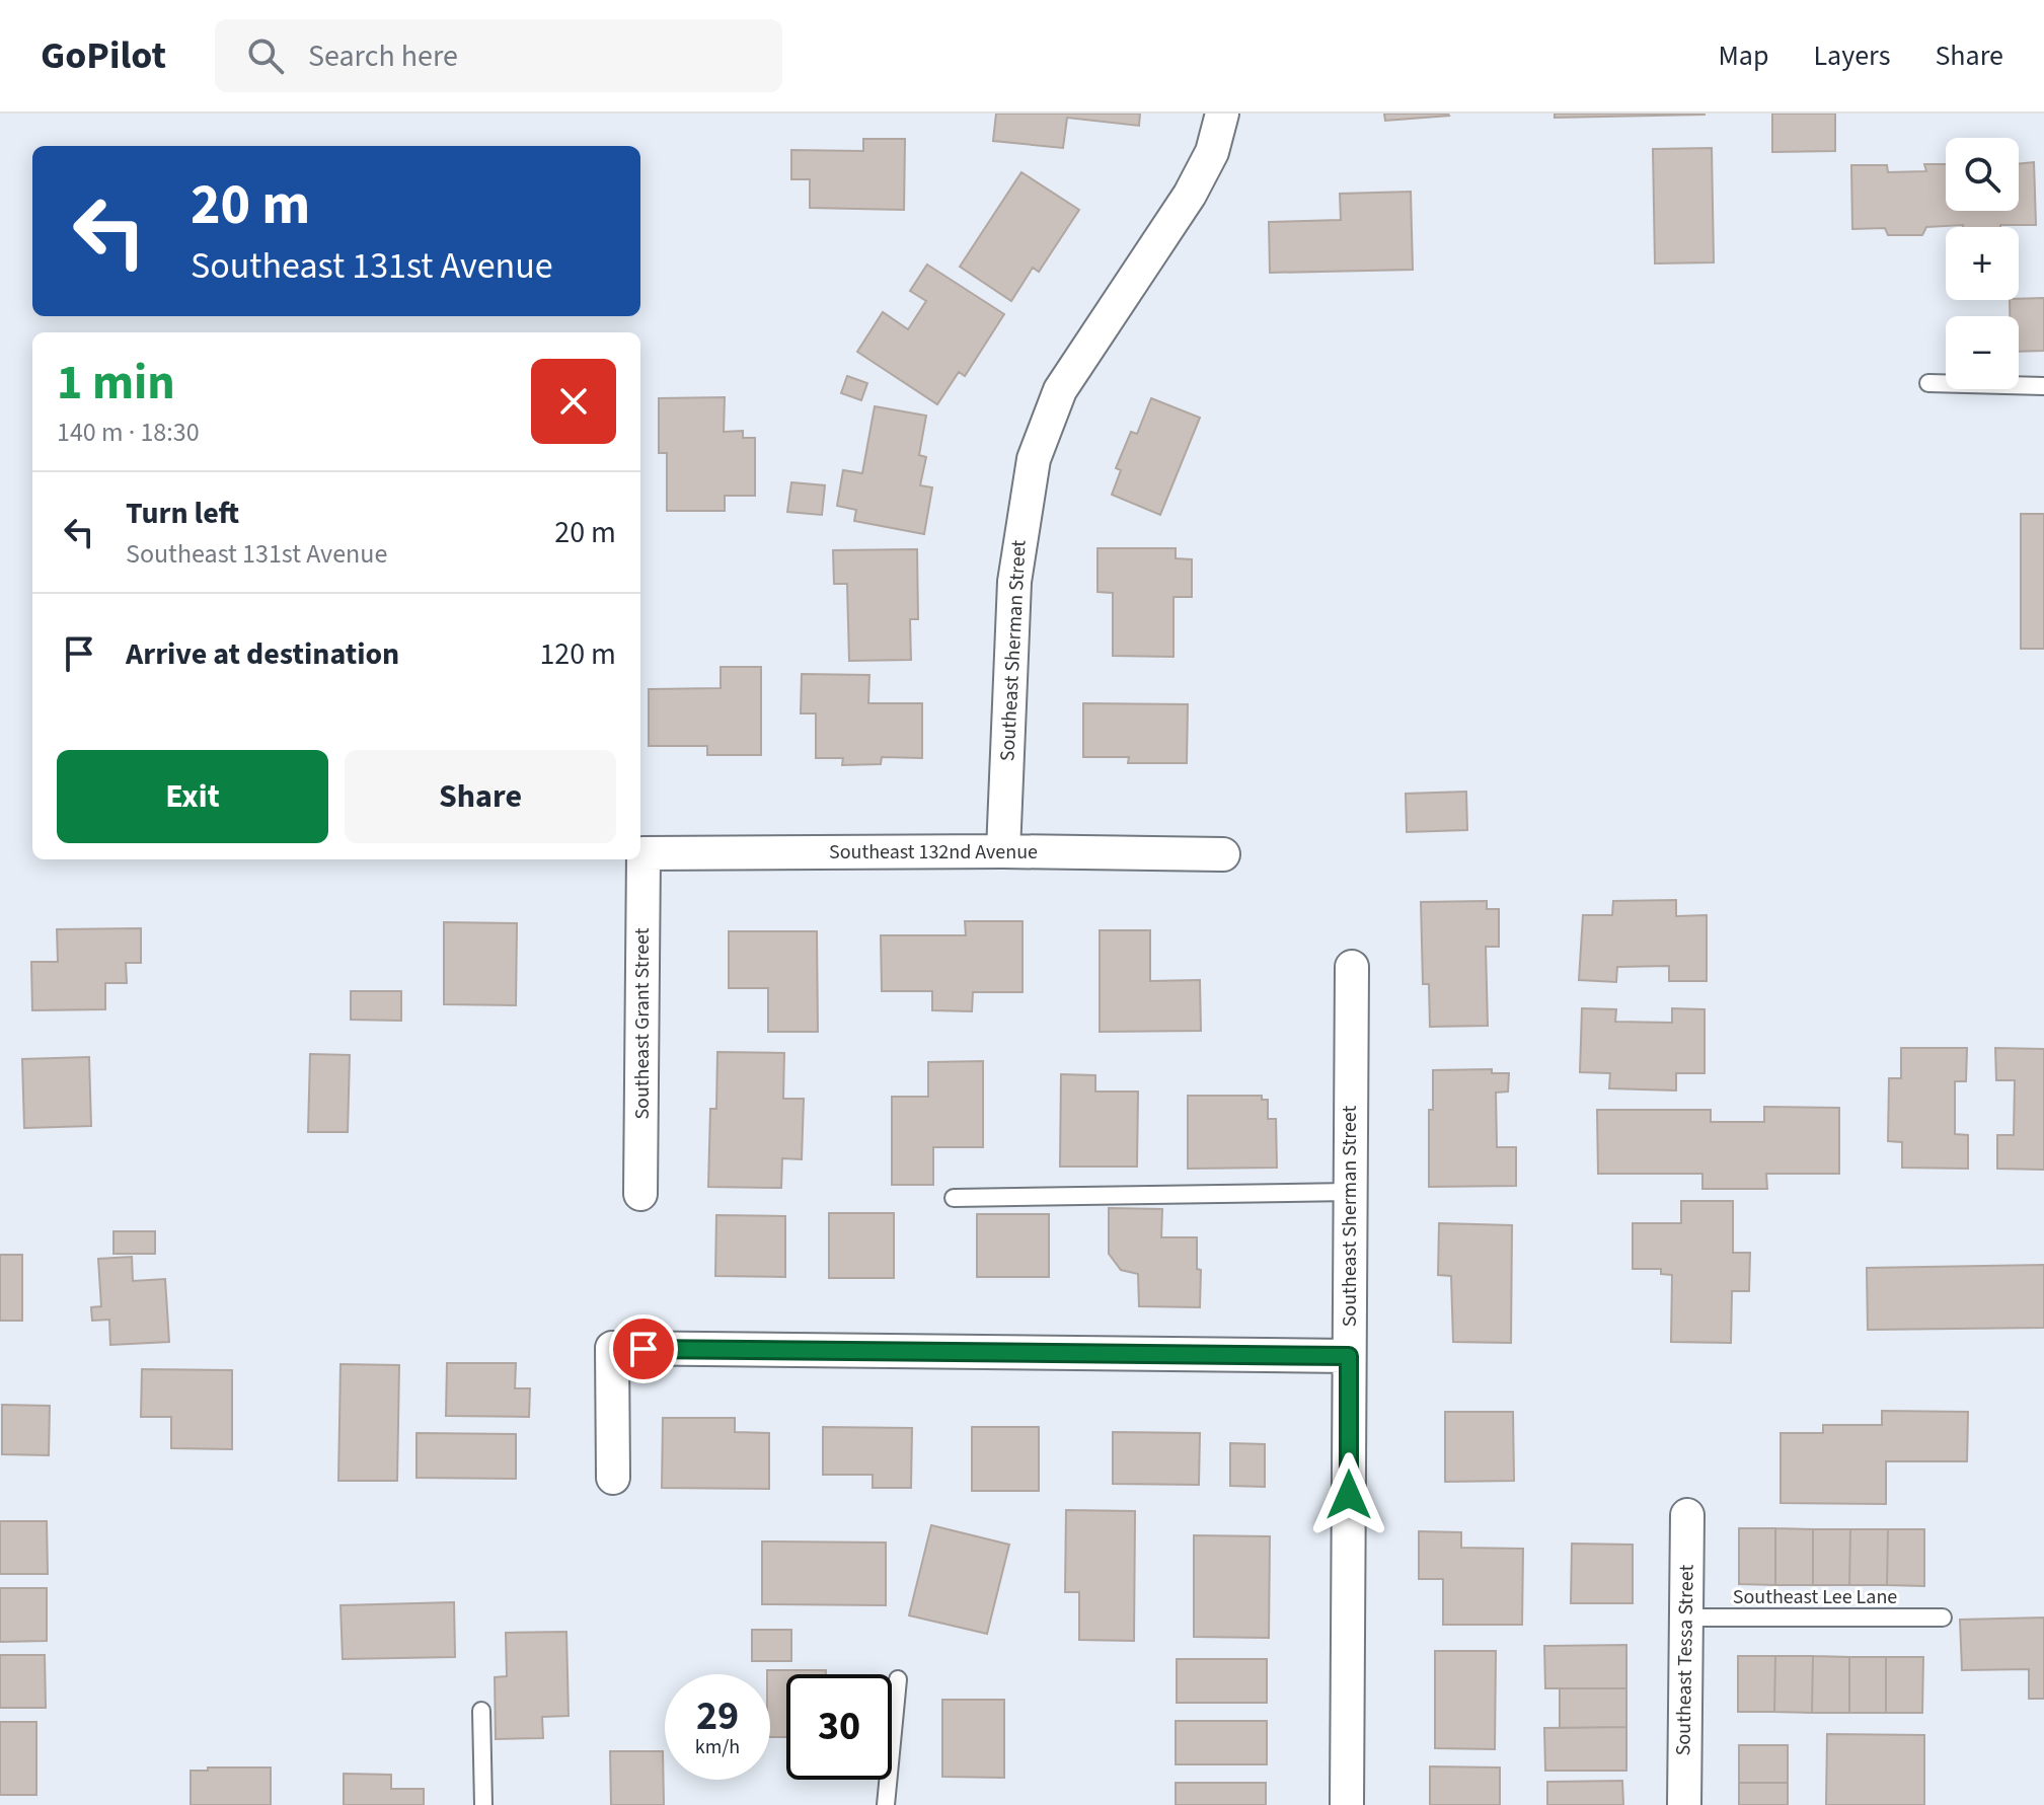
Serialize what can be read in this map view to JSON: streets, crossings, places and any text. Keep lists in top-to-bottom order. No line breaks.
{"streets":{"street":["Southeast Sherman Street","Southeast 132nd Avenue","Southeast Grant Street","Southeast Tessa Street"],"lane":["Southeast Lee Lane"]},"crossings":[["Southeast Sherman Street","Southeast 132nd Avenue"],["Southeast 132nd Avenue","Southeast Grant Street"],["Southeast Lee Lane","Southeast Tessa Street"]],"page":{"header":"GoPilot","search":"Search here","nav":["Map","Layers","Share"],"map_buttons":["+","−"],"turn":["20 m","Southeast 131st Avenue"],"heading":["1 min","140 m · 18:30"],"list":[{"name":"Turn left","note":"Southeast 131st Avenue","value":"20 m"},{"name":"Arrive at destination","value":"120 m"}],"buttons":["Exit","Share"],"speed":"29 km/h","limit":"30"}}
